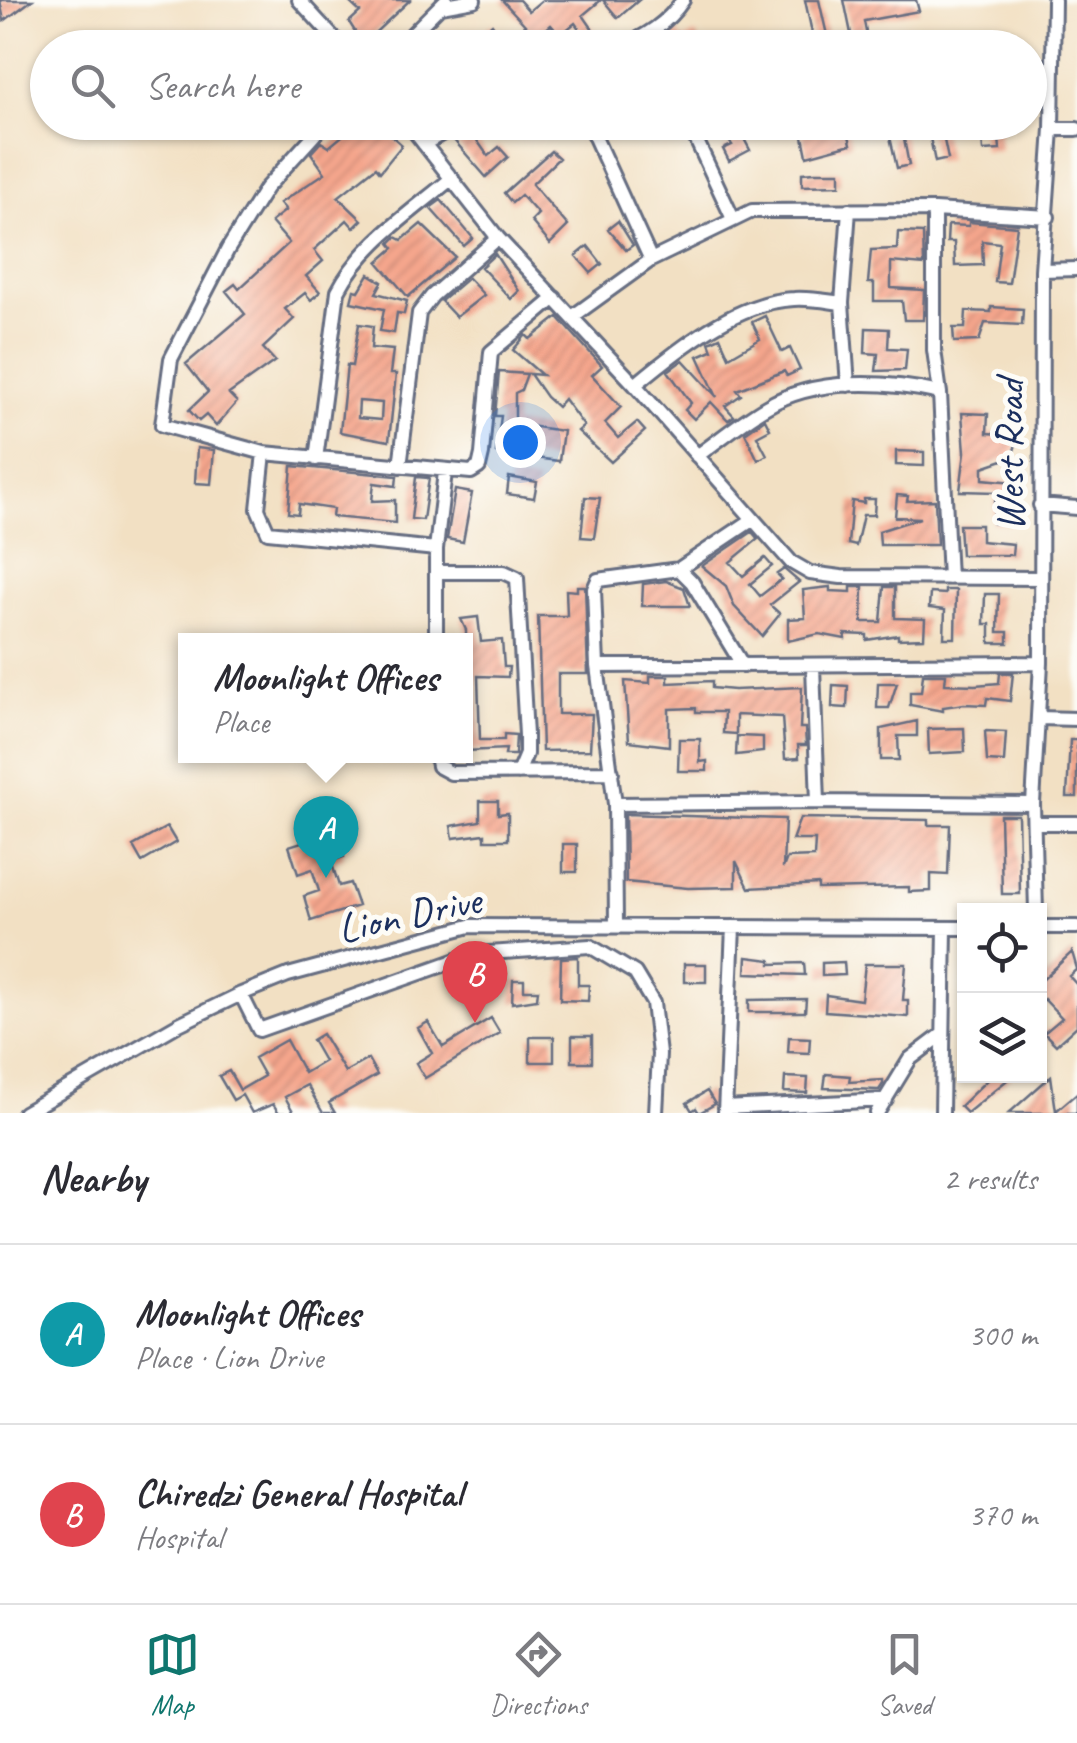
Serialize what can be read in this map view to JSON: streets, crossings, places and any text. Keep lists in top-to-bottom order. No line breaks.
{"streets":{"street":["West Road","Lion Drive"]},"page":{"search":"Search here","popup":["Moonlight Offices","Place"],"pins":["A","B"],"heading":["Nearby","2 results"],"list":[{"mark":"A","name":"Moonlight Offices","note":"Place · Lion Drive","value":"300 m"},{"mark":"B","name":"Chiredzi General Hospital","note":"Hospital","value":"370 m"}],"nav":["Map","Directions","Saved"]}}
